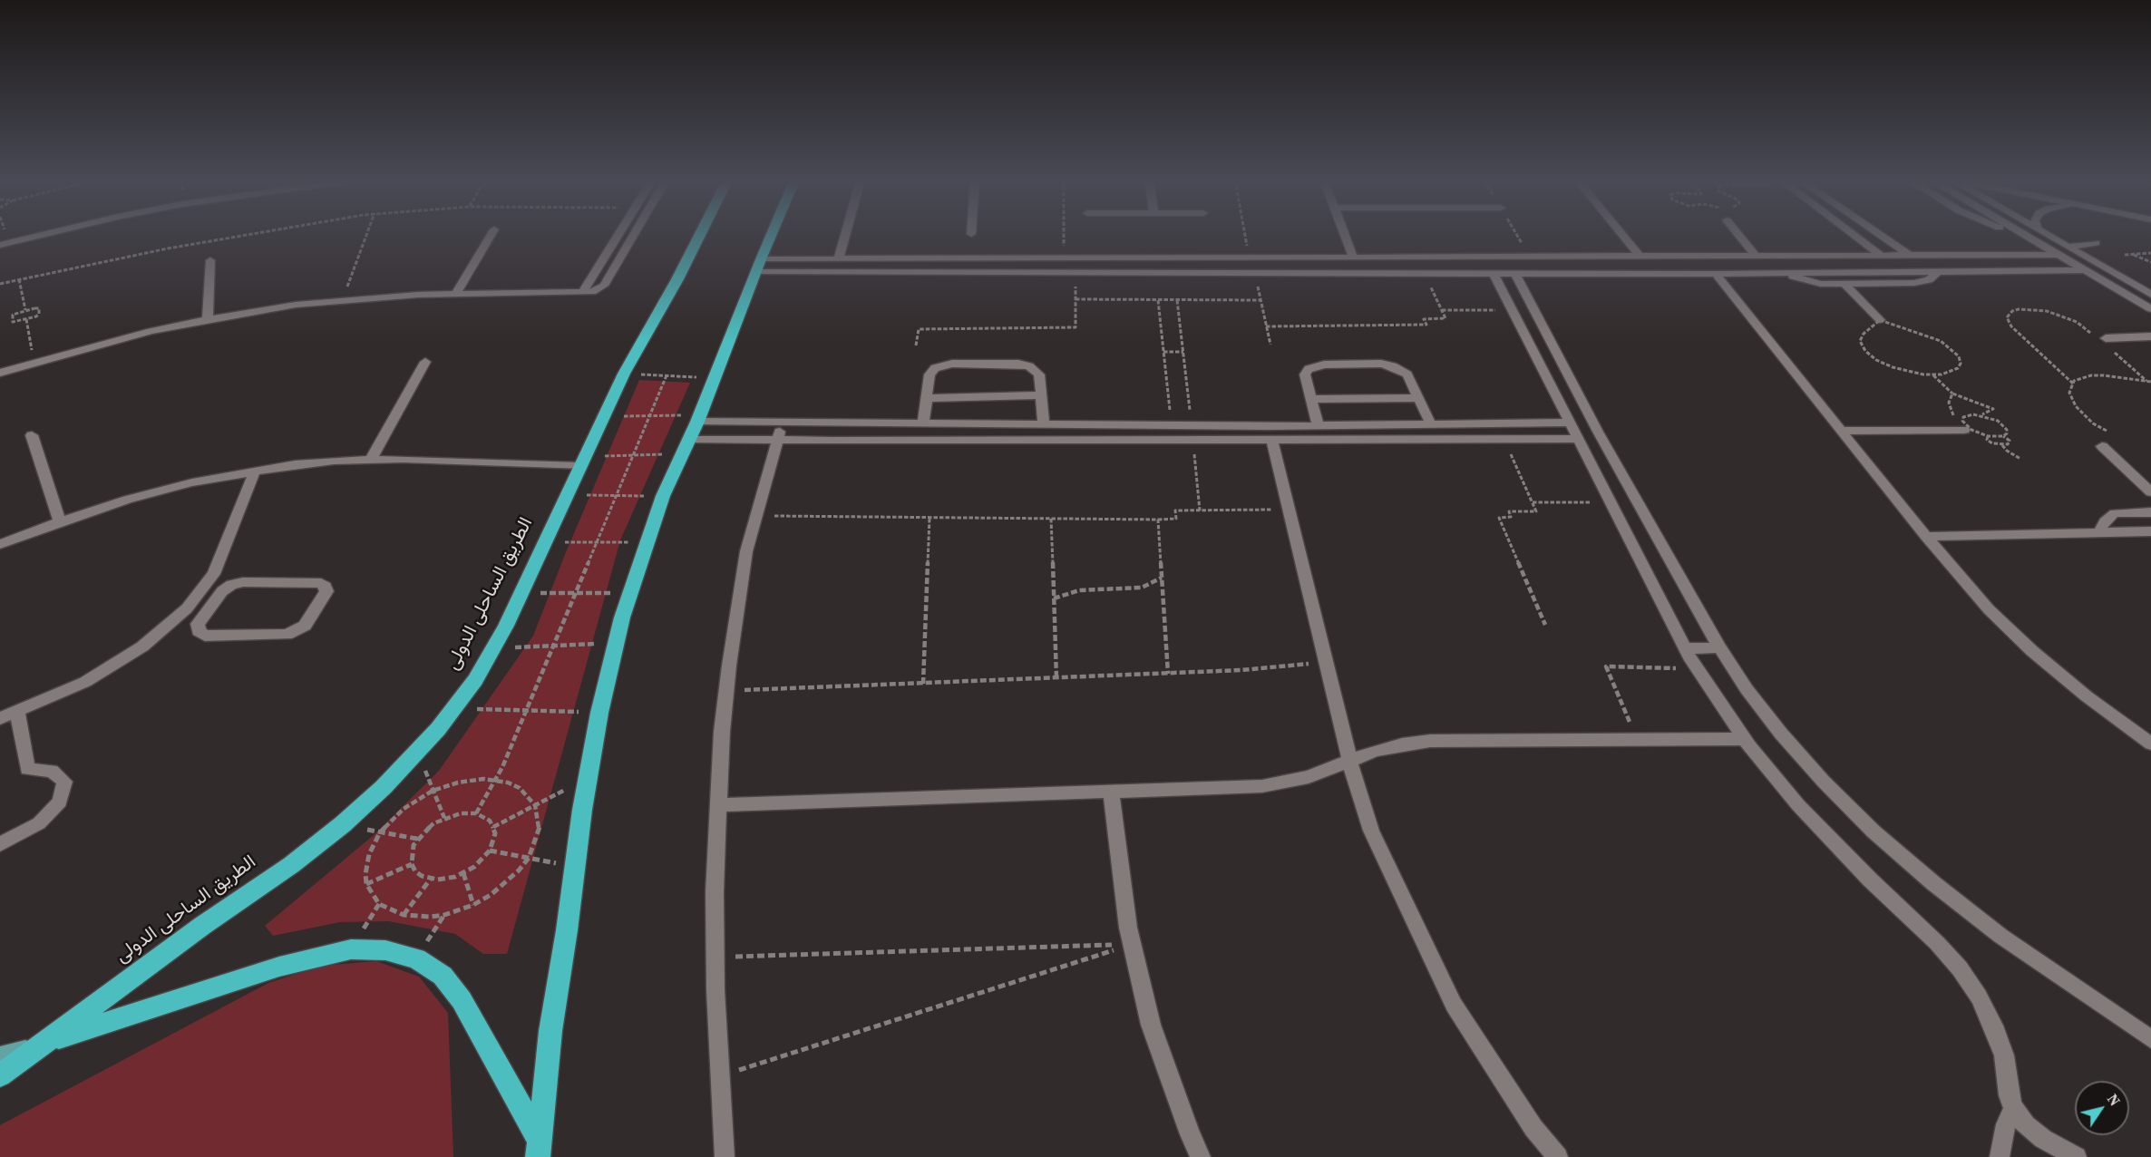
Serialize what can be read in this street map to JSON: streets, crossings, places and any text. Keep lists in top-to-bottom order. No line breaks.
{"streets":{"highway":["الطريق الساحلى الدولى"]},"north":"top right"}
